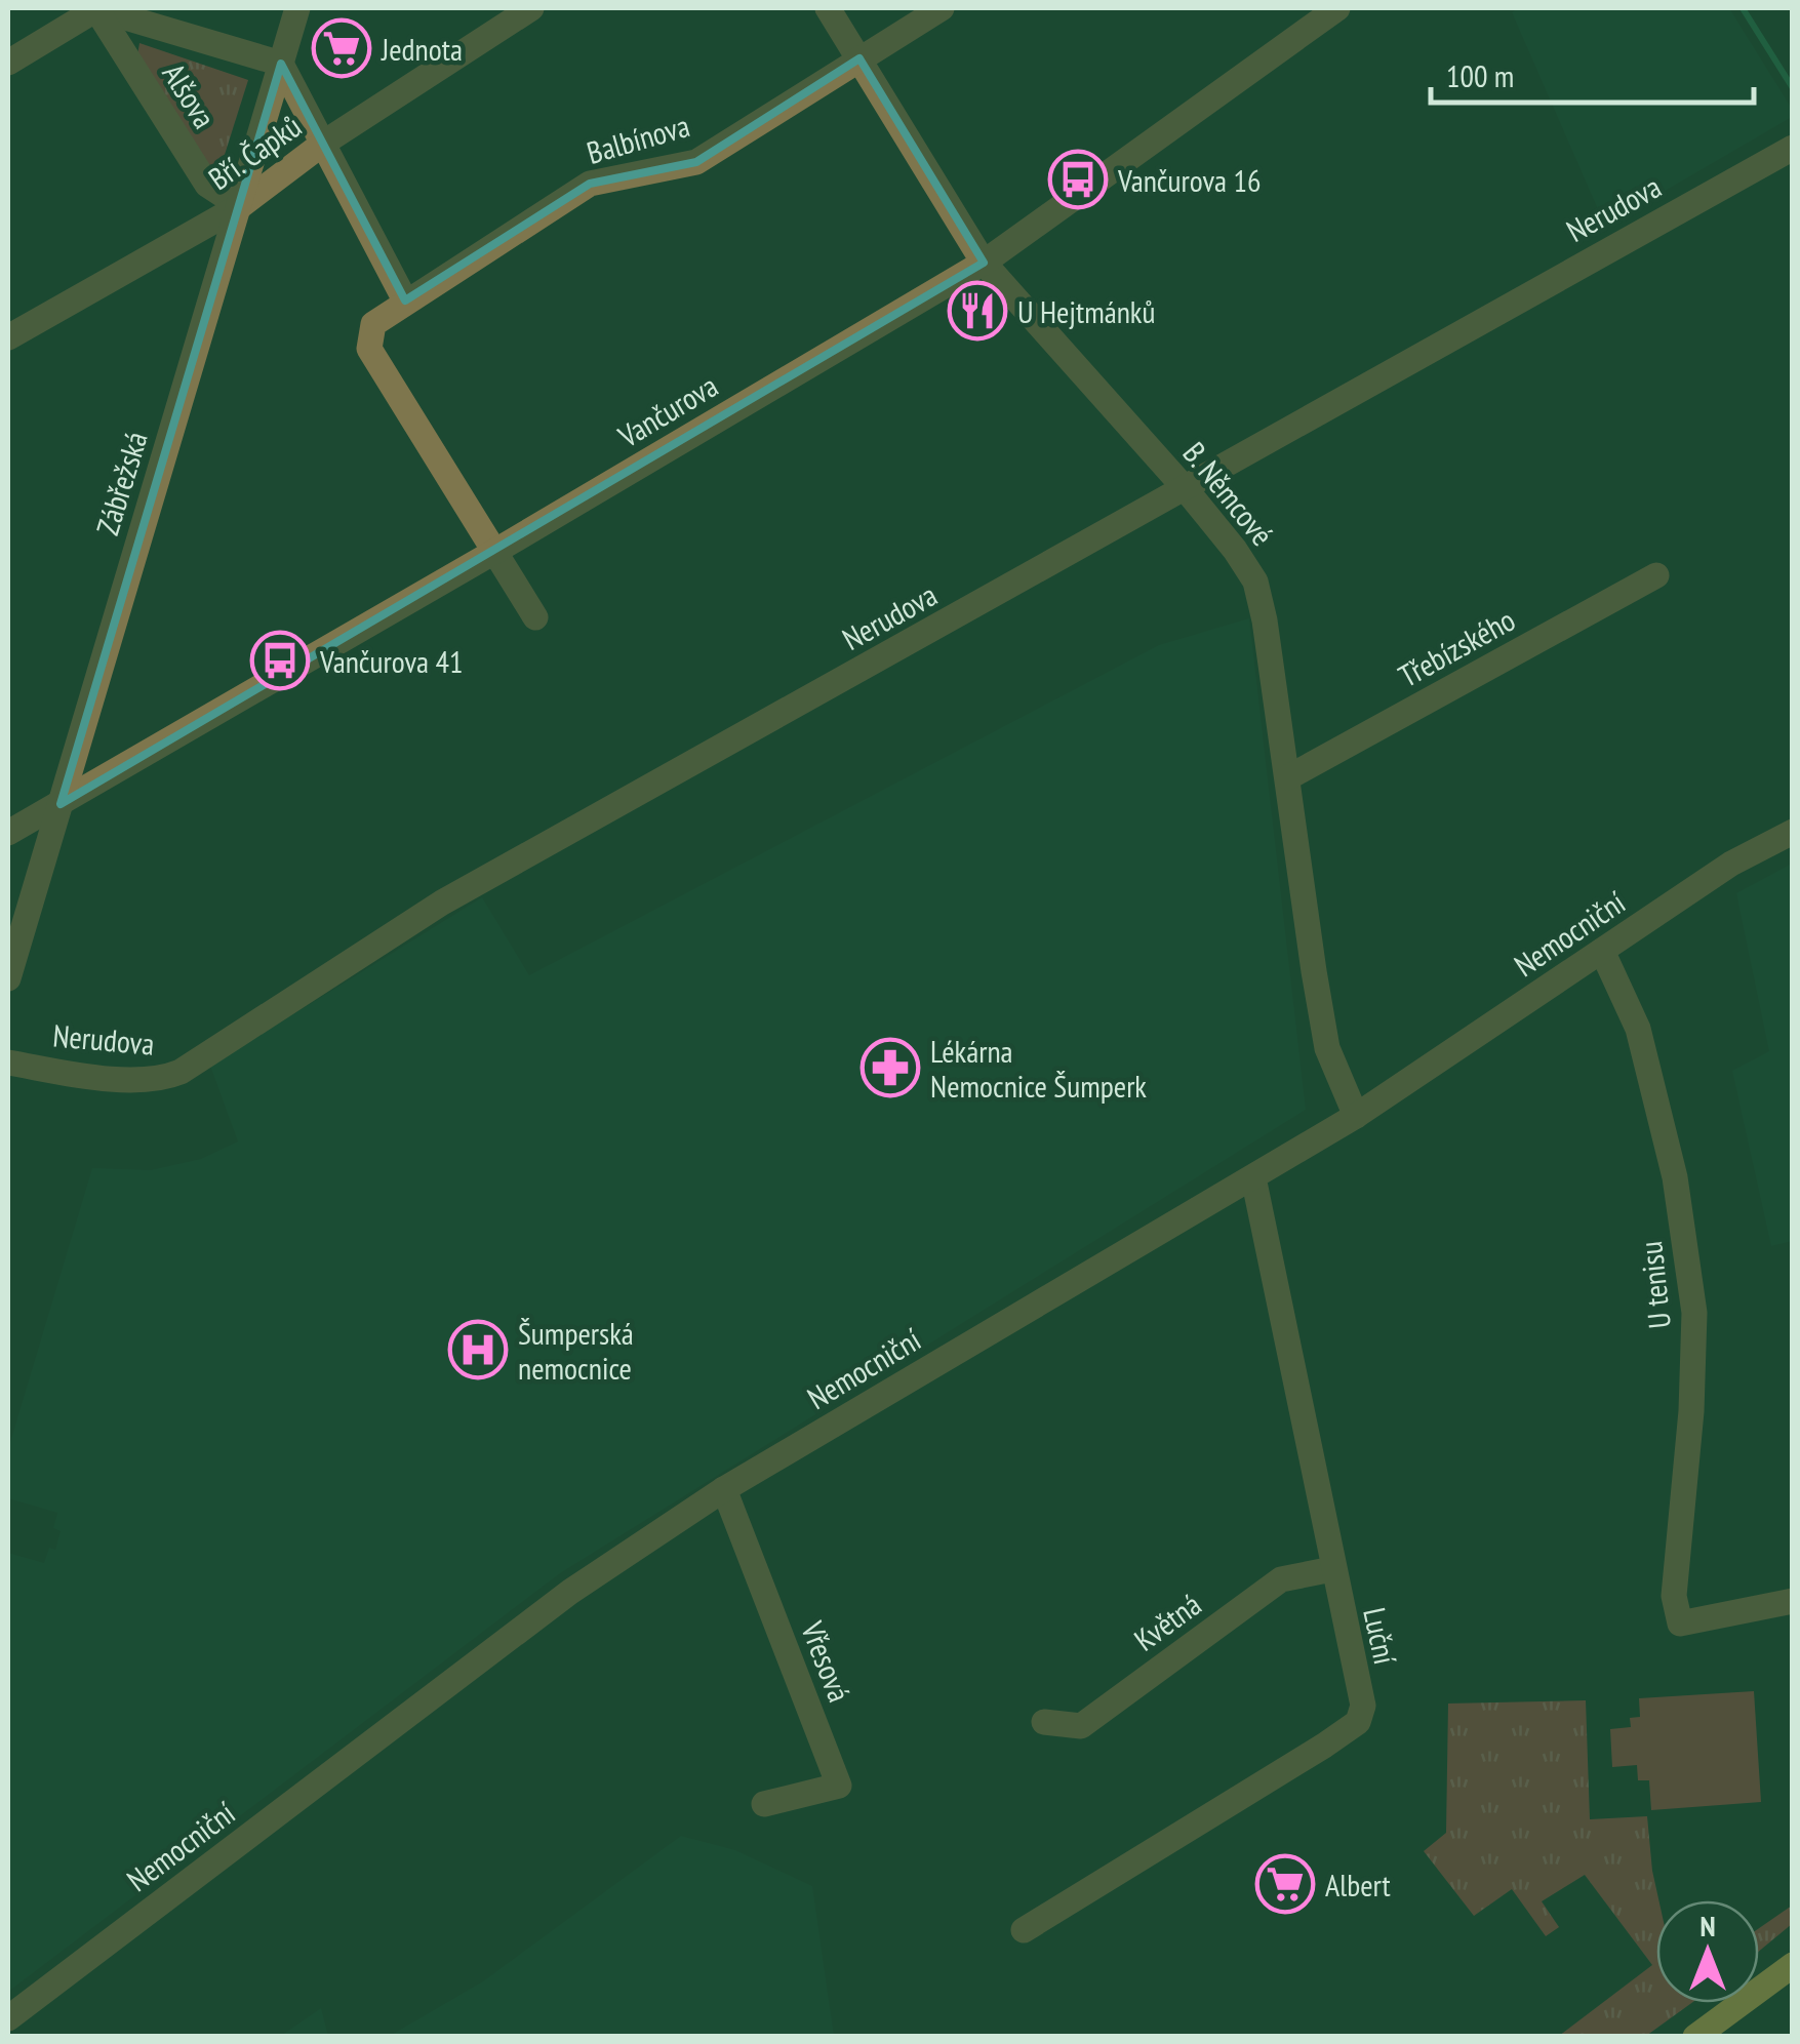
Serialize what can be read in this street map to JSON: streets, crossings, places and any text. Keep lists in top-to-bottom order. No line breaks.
{"streets":{"street":["Alšova","Balbínova","Bří. Čapků","Nerudova","Vančurova","Zábřežská","B. Němcové","Třebízského","Nemocniční","U tenisu","Květná","Luční","Vřesová"]},"crossings":[["Alšova","Bří. Čapků"],["Alšova","Zábřežská"],["Balbínova","Vančurova"],["Balbínova","B. Němcové"],["Bří. Čapků","Zábřežská"],["Nerudova","B. Němcové"],["Vančurova","Zábřežská"],["Vančurova","B. Němcové"],["B. Němcové","Třebízského"],["B. Němcové","Nemocniční"],["Nemocniční","U tenisu"],["Nemocniční","Luční"],["Nemocniční","Vřesová"],["Květná","Luční"]],"places":{"supermarket":["Jednota","Albert"],"bus stop":["Vančurova 16","Vančurova 41"],"restaurant":["U Hejtmánků"],"pharmacy":["Lékárna Nemocnice Šumperk"],"hospital":["Šumperská nemocnice"]},"scale_bar":"100 m","north":"top"}
